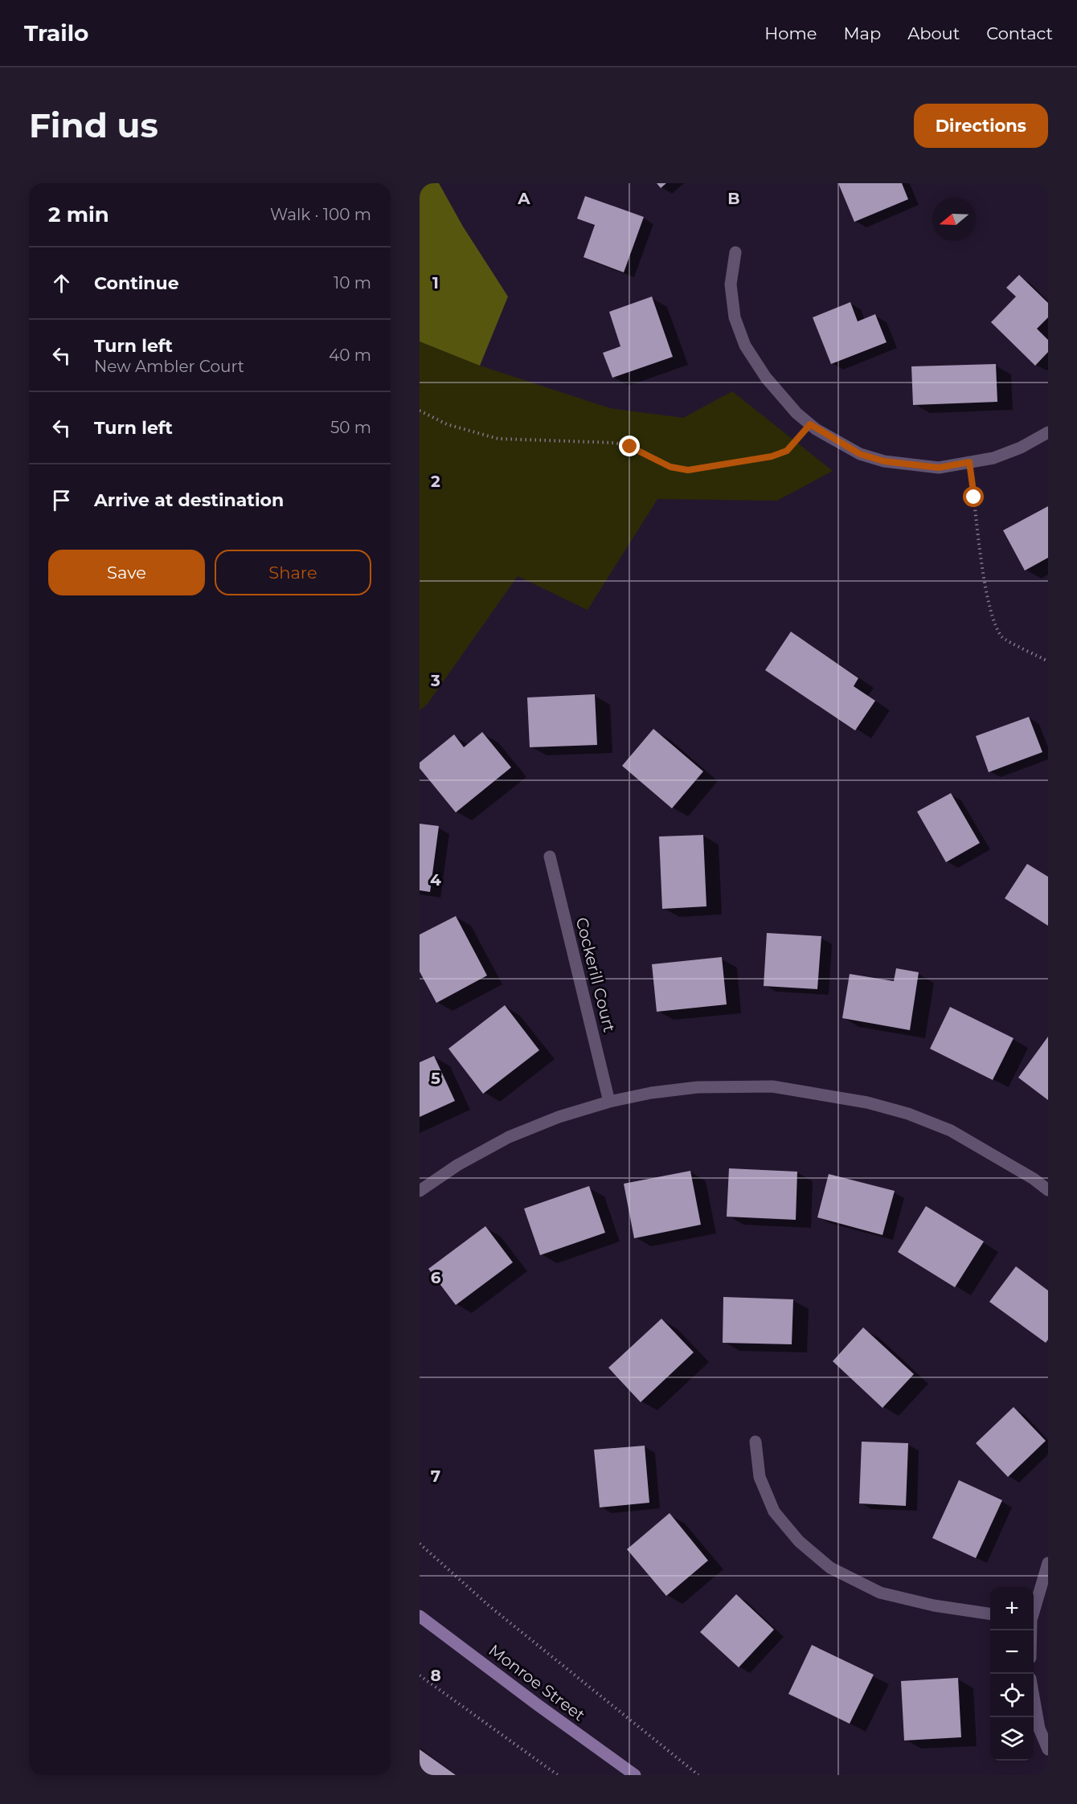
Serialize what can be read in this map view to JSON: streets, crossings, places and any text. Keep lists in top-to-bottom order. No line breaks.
{"streets":{"main road":["Monroe Street"],"street":["Cockerill Court"]},"north":"left","page":{"header":"Trailo","nav":["Home","Map","About","Contact"],"buttons":["Directions",["Save","Share"]],"title":"Find us","heading":["2 min","Walk · 100 m"],"list":[["Continue","10 m"],["Turn left","New Ambler Court","40 m"],["Turn left","50 m"],"Arrive at destination"],"map_buttons":["+","−"]},"grid":{"columns":["A","B"],"rows":["1","2","3","4","5","6","7","8"]}}
